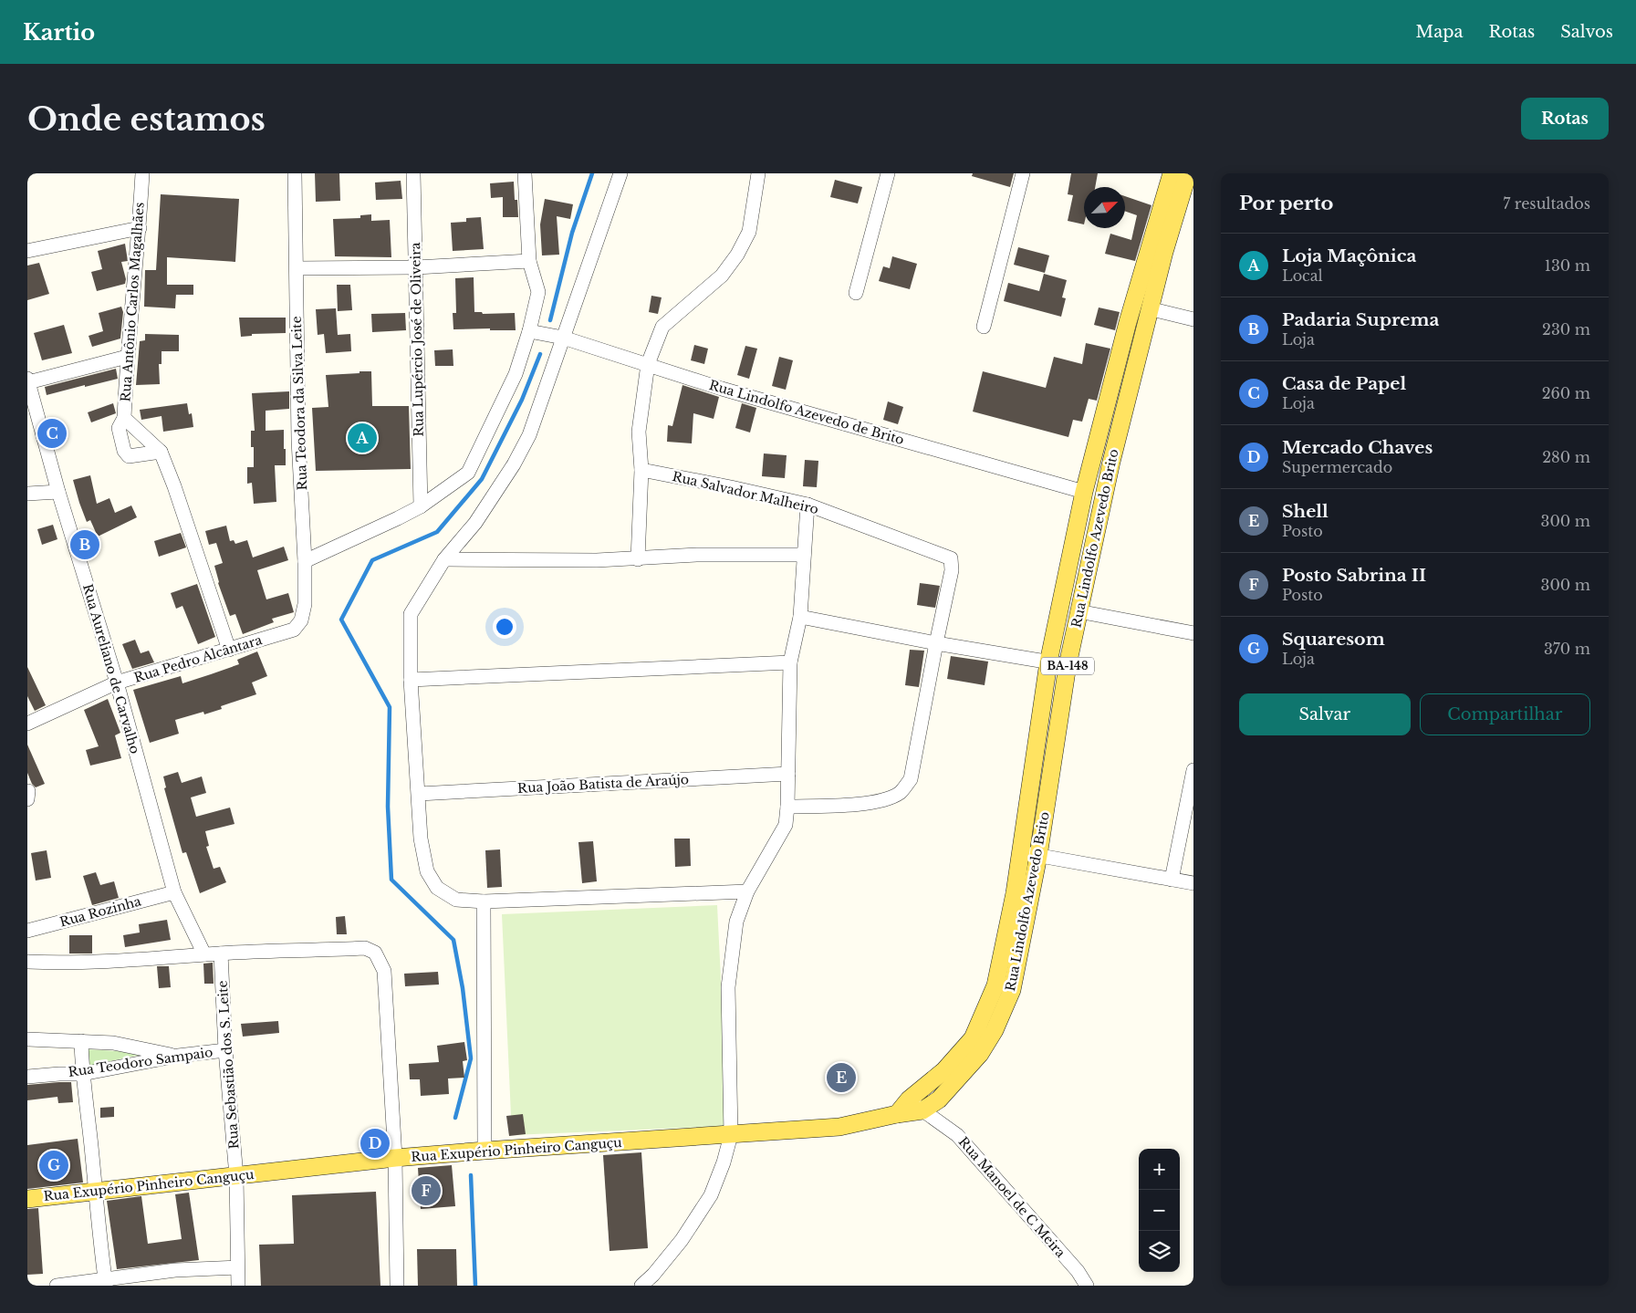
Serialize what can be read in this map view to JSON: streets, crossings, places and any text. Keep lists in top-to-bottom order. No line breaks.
{"streets":{"main road":["Rua Lindolfo Azevedo Brito","BA-148","Rua Exupério Pinheiro Canguçu"],"street":["Rua Antônio Carlos Magalhães","Rua Lupércio José de Oliveira","Rua Teodora da Silva Leite","Rua Lindolfo Azevedo de Brito","Rua Salvador Malheiro","Rua Pedro Alcântara","Rua Aureliano de Carvalho","Rua João Batista de Araújo","Rua Rozinha","Rua Teodoro Sampaio","Rua Sebastião dos S. Leite","Rua Manoel de C Meira"]},"crossings":[["Rua Antônio Carlos Magalhães","Rua Pedro Alcântara"],["Rua Teodora da Silva Leite","Rua Pedro Alcântara"],["Rua Lindolfo Azevedo de Brito","Rua Lindolfo Azevedo Brito"],["Rua Lindolfo Azevedo Brito","Rua Exupério Pinheiro Canguçu"],["Rua Lindolfo Azevedo Brito","Rua Manoel de C Meira"],["Rua Pedro Alcântara","Rua Aureliano de Carvalho"],["Rua Aureliano de Carvalho","Rua Rozinha"],["Rua Teodoro Sampaio","Rua Sebastião dos S. Leite"],["Rua Sebastião dos S. Leite","Rua Exupério Pinheiro Canguçu"]],"north":"top right","page":{"header":"Kartio","nav":["Mapa","Rotas","Salvos"],"buttons":["Rotas",["Salvar","Compartilhar"]],"title":"Onde estamos","heading":["Por perto","7 resultados"],"list":[{"mark":"A","name":"Loja Maçônica","note":"Local","value":"130 m"},{"mark":"B","name":"Padaria Suprema","note":"Loja","value":"230 m"},{"mark":"C","name":"Casa de Papel","note":"Loja","value":"260 m"},{"mark":"D","name":"Mercado Chaves","note":"Supermercado","value":"280 m"},{"mark":"E","name":"Shell","note":"Posto","value":"300 m"},{"mark":"F","name":"Posto Sabrina II","note":"Posto","value":"300 m"},{"mark":"G","name":"Squaresom","note":"Loja","value":"370 m"}],"pins":["C","A","B","E","D","G","F"],"map_buttons":["+","−"]}}
